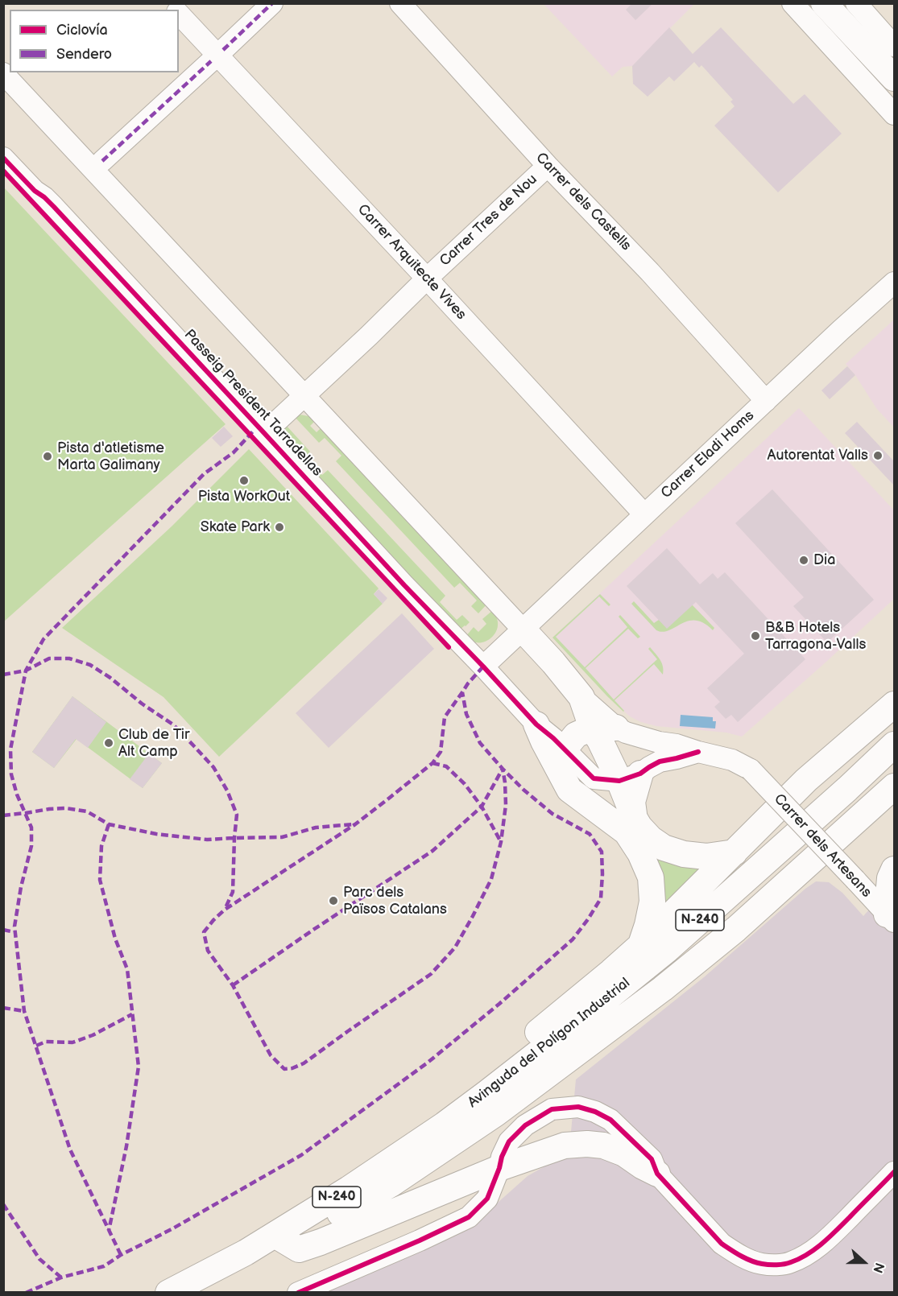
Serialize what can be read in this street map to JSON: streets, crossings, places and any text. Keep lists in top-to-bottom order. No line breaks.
{"streets":{"main road":["N-240","Avinguda del Polígon Industrial"],"street":["Carrer dels Castells","Carrer Tres de Nou","Carrer Arquitecte Vives","Passeig President Tarradellas","Carrer Eladi Homs","Carrer dels Artesans"]},"crossings":[["Carrer dels Castells","Carrer Tres de Nou"],["Carrer dels Castells","Carrer Eladi Homs"],["Carrer Tres de Nou","Carrer Arquitecte Vives"],["Carrer Tres de Nou","Passeig President Tarradellas"],["Carrer Arquitecte Vives","Carrer Eladi Homs"],["Passeig President Tarradellas","Carrer Eladi Homs"]],"places":["Autorentat Valls","Pista d'atletisme Marta Galimany","Pista WorkOut","Skate Park","Dia","B&B Hotels Tarragona-Valls","Club de Tir Alt Camp","Parc dels Països Catalans"],"legend":["Ciclovía","Sendero"],"north":"right"}
